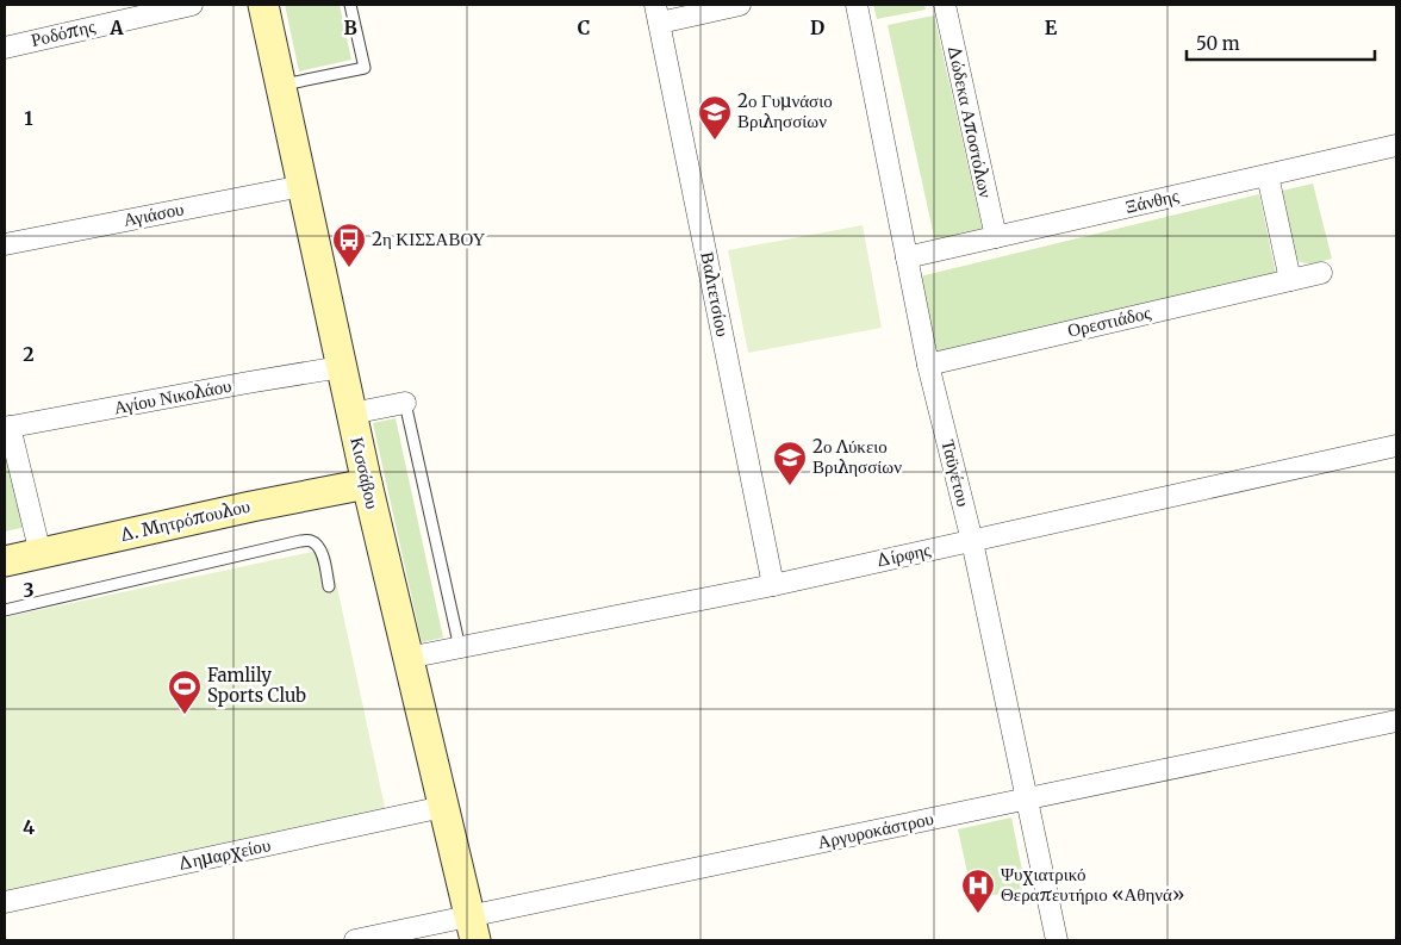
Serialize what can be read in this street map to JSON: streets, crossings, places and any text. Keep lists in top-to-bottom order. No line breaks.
{"streets":{"street":["Ροδόπης","Δώδεκα Αποστόλων","Ξάνθης","Αγιάσου","Βαλτετσίου","Ορεστιάδος","Αγίου Νικολάου","Κισσάβου","Ταϋγέτου","Δ. Μητρόπουλου","Δίρφης","Αργυροκάστρου","Δημαρχείου"]},"crossings":[["Δώδεκα Αποστόλων","Ξάνθης"],["Ξάνθης","Ταϋγέτου"],["Αγιάσου","Κισσάβου"],["Βαλτετσίου","Δίρφης"],["Ορεστιάδος","Ταϋγέτου"],["Αγίου Νικολάου","Κισσάβου"],["Κισσάβου","Δ. Μητρόπουλου"],["Κισσάβου","Δίρφης"],["Κισσάβου","Αργυροκάστρου"],["Κισσάβου","Δημαρχείου"],["Ταϋγέτου","Δίρφης"],["Ταϋγέτου","Αργυροκάστρου"]],"places":{"school or university":["2ο Γυμνάσιο Βριλησσίων","2ο Λύκειο Βριλησσίων"],"bus stop":["2η ΚΙΣΣΑΒΟΥ"],"sports":["Famlily Sports Club"],"hospital":["Ψυχιατρικό Θεραπευτήριο «Αθηνά»"]},"scale_bar":"50 m","grid":{"columns":["A","B","C","D","E"],"rows":["1","2","3","4"]}}
